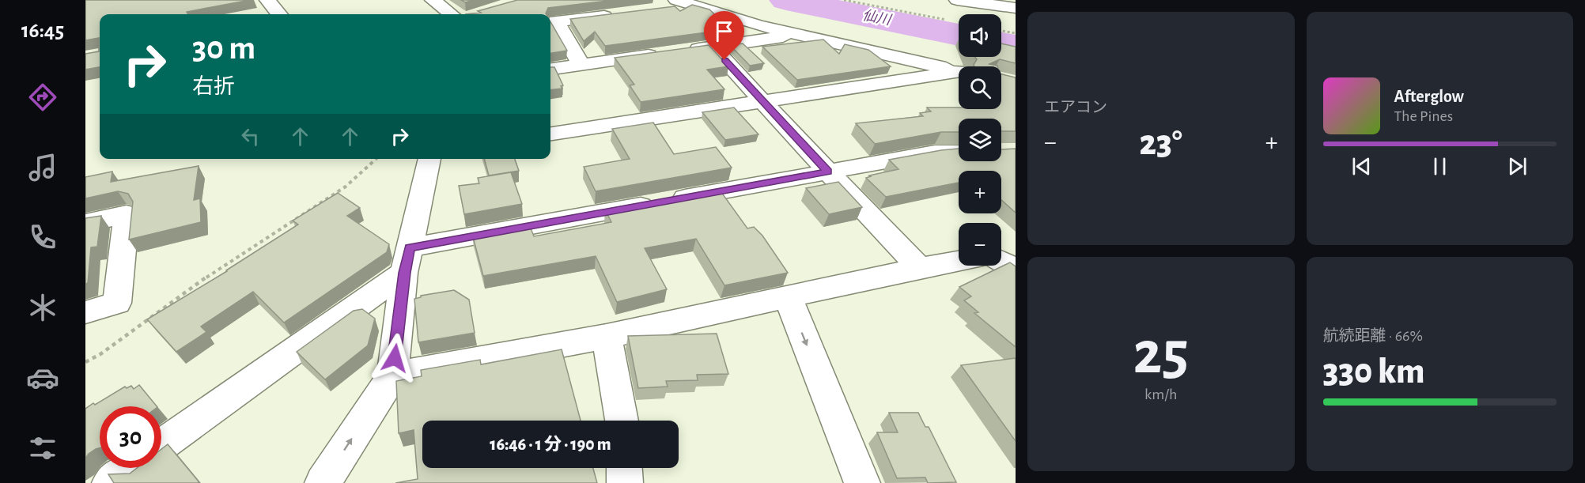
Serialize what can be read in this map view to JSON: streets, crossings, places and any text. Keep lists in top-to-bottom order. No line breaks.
{"water":["仙川"],"page":{"tabs":"16:45","tile":["エアコン",["25","km/h"],["航続距離 · 66%","330 km"]],"map_buttons":["+","−"],"turn":["30 m","右折"],"song":["Afterglow","The Pines"],"heat":["−","23°","+"],"limit":"30","trip":"16:46 · 1 分 · 190 m"}}
